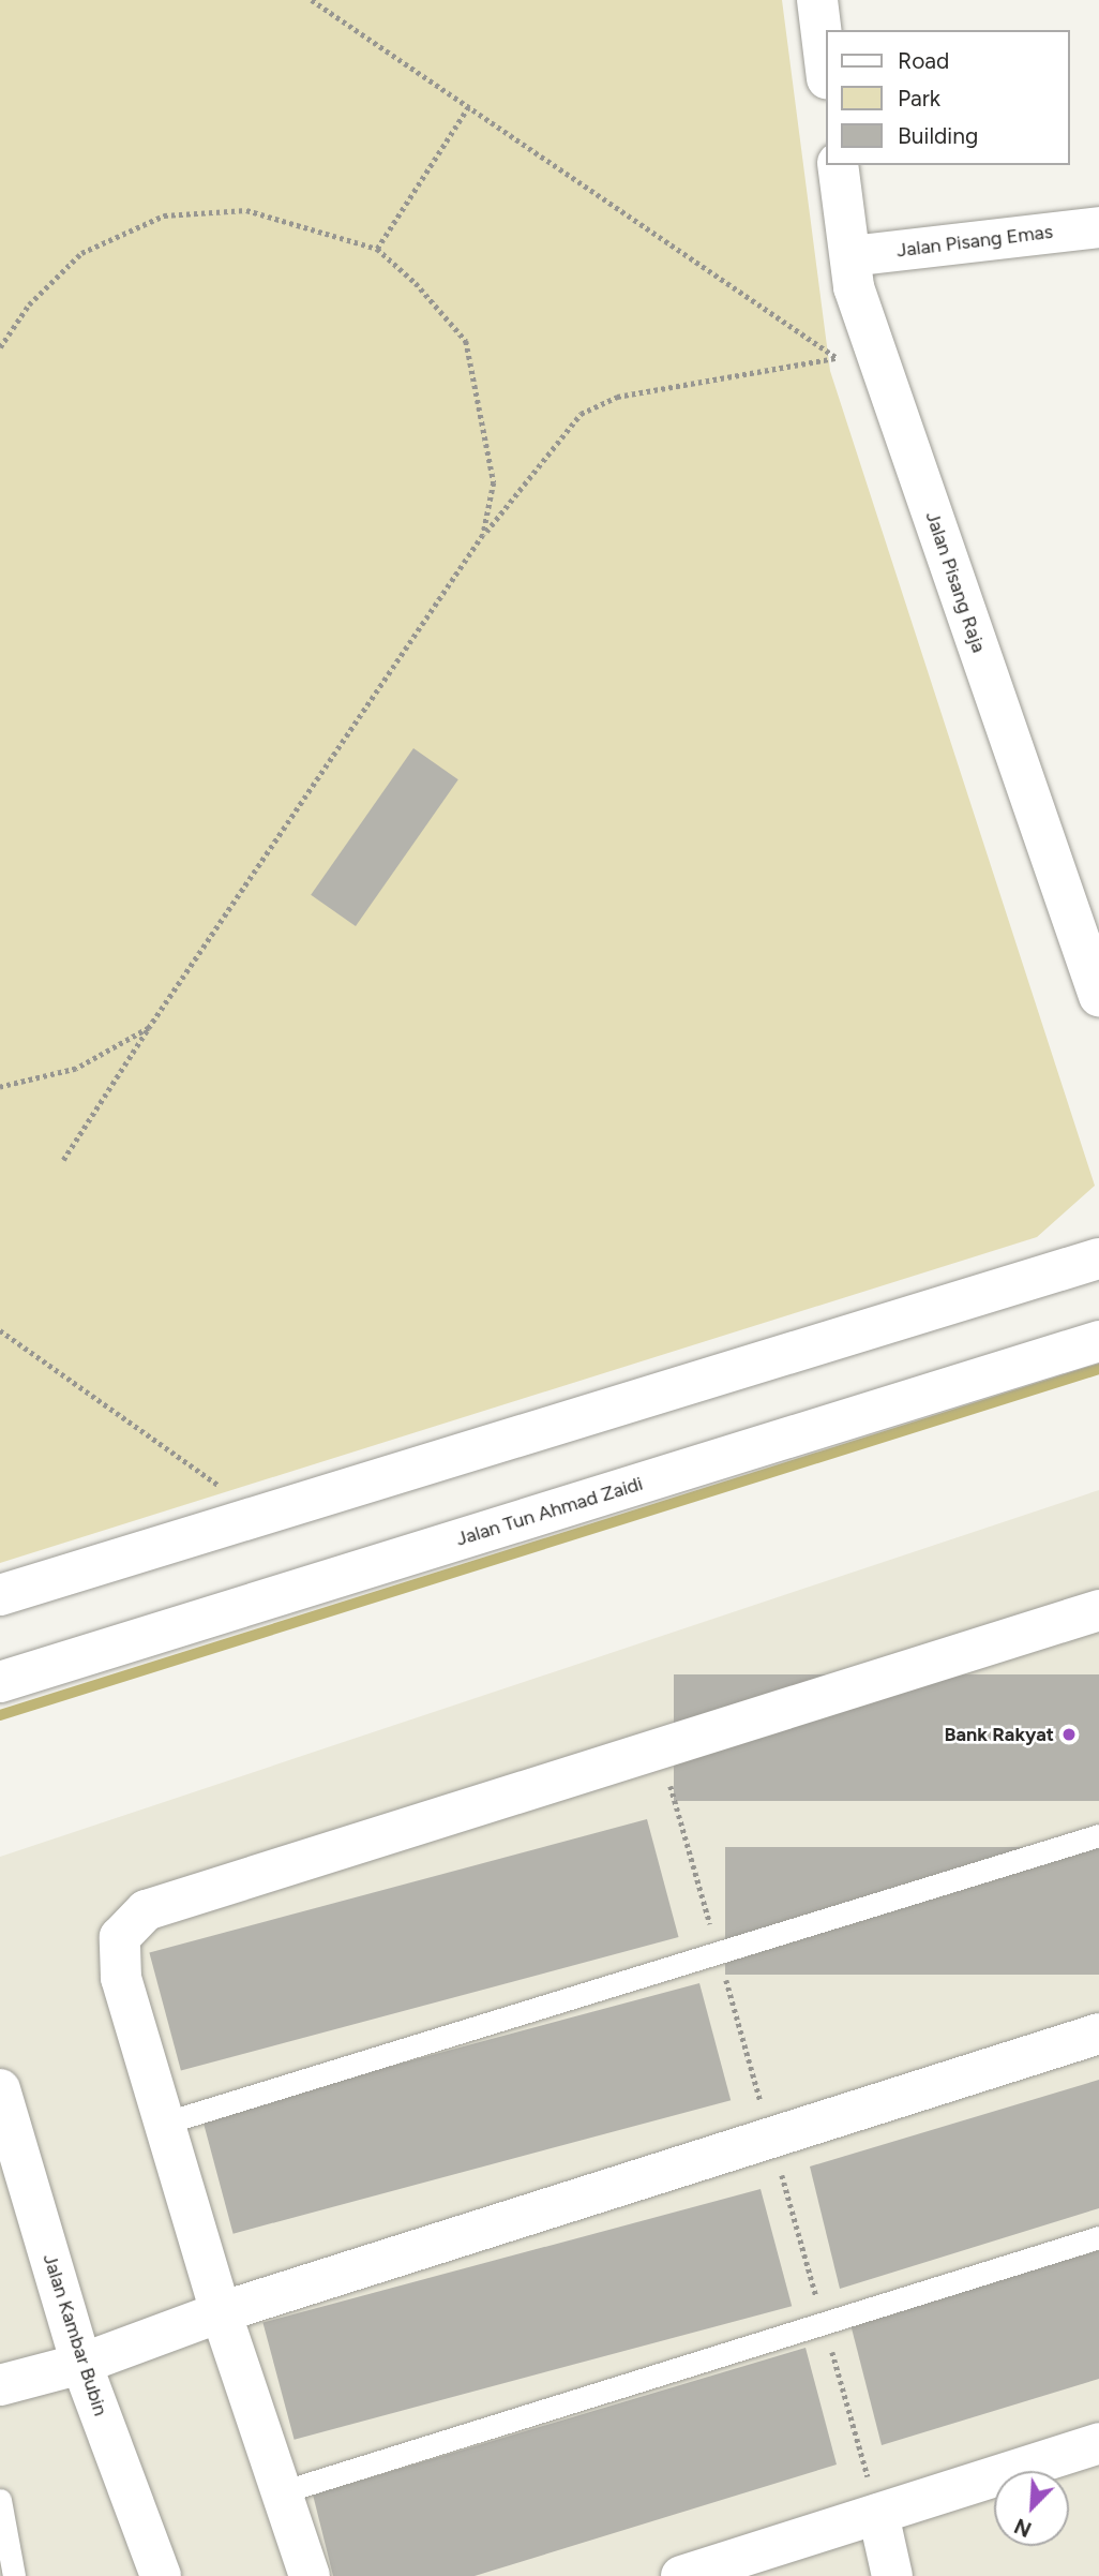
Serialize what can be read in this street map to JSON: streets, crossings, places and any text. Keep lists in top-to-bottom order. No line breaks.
{"streets":{"street":["Jalan Pisang Emas","Jalan Pisang Raja","Jalan Tun Ahmad Zaidi","Jalan Kambar Bubin"]},"crossings":[["Jalan Pisang Emas","Jalan Pisang Raja"]],"places":["Bank Rakyat"],"legend":["Road","Park","Building"],"north":"bottom left"}
